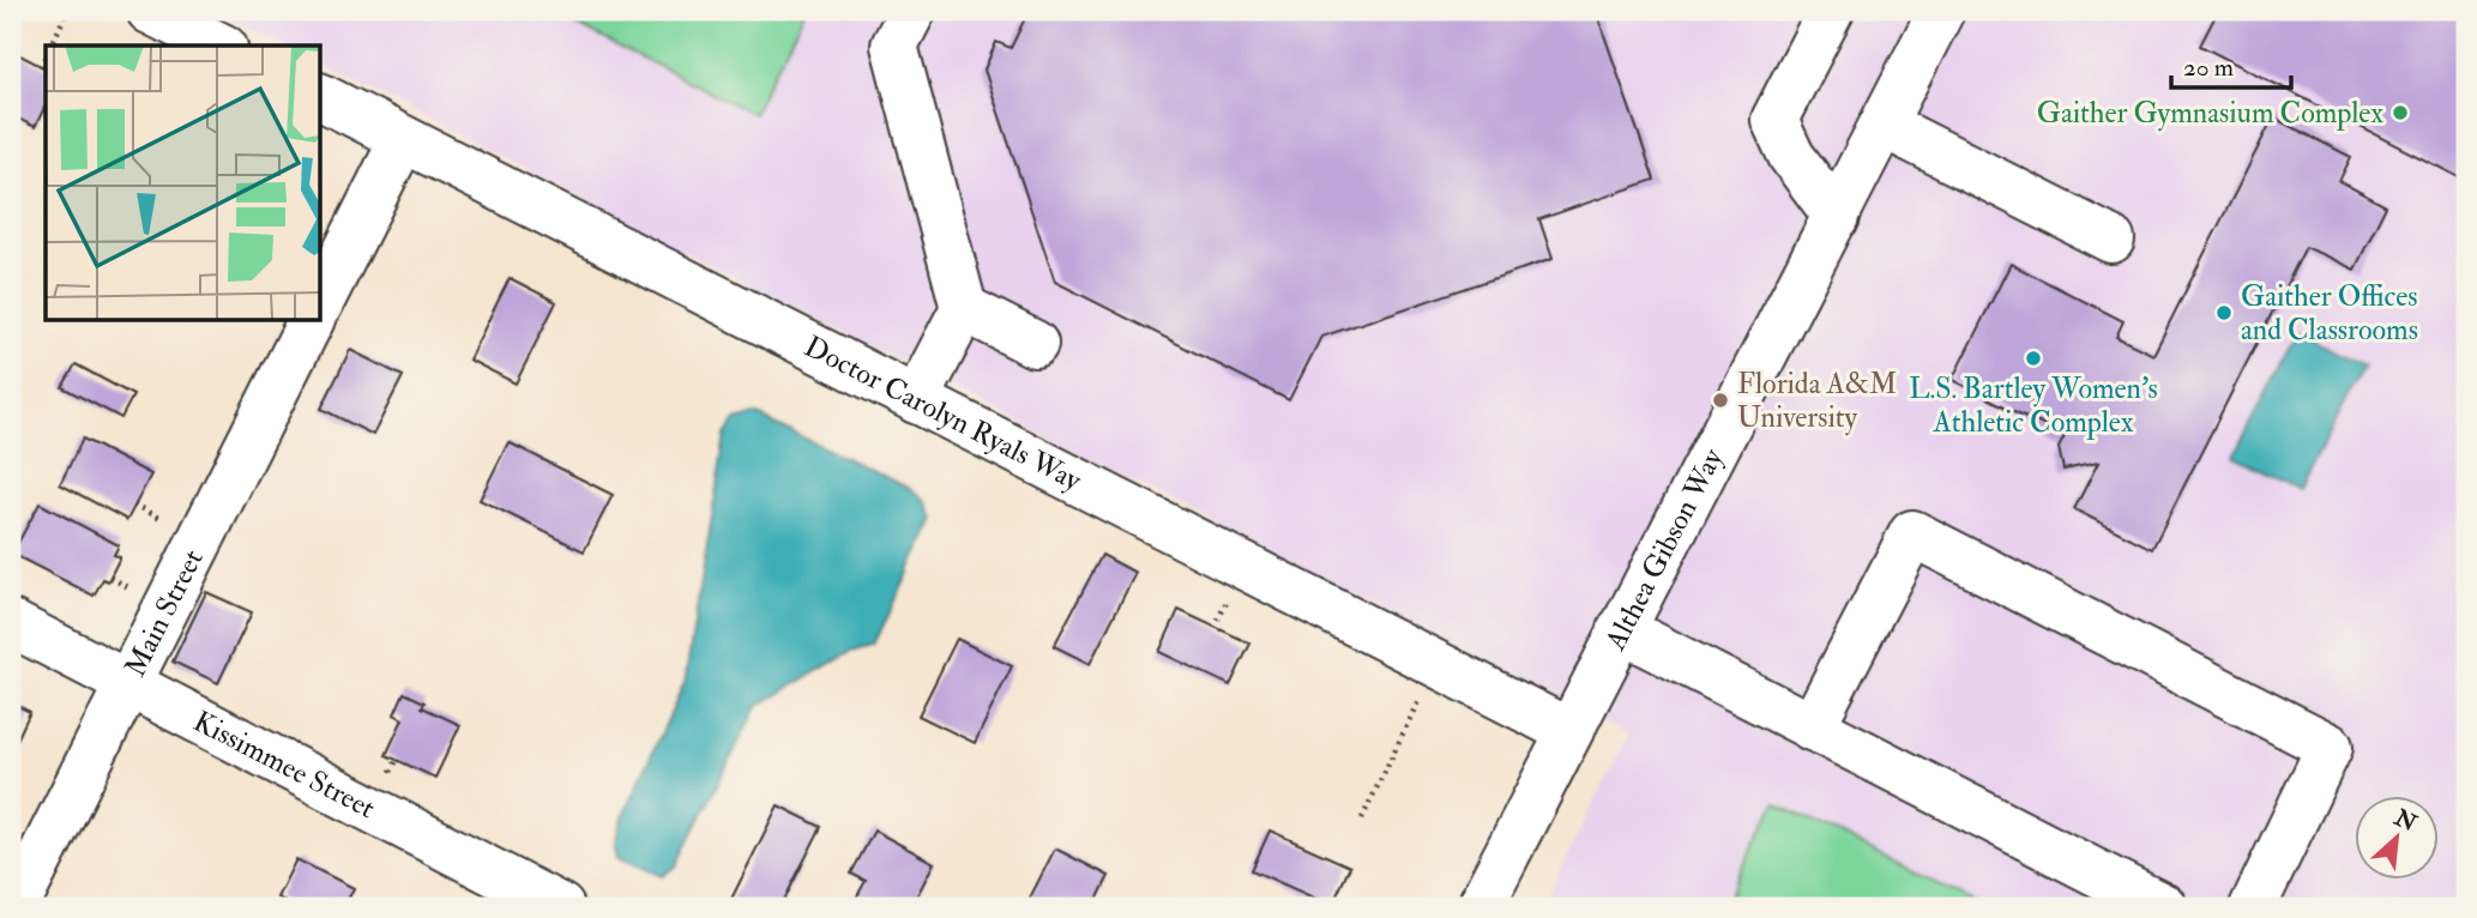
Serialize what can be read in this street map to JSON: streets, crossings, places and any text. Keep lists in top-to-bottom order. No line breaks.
{"streets":{"street":["Doctor Carolyn Ryals Way","Althea Gibson Way","Main Street","Kissimmee Street"]},"crossings":[["Doctor Carolyn Ryals Way","Althea Gibson Way"],["Main Street","Kissimmee Street"]],"places":["Gaither Gymnasium Complex","Gaither Offices and Classrooms","L.S. Bartley Women's Athletic Complex","Florida A&M University"],"scale_bar":"20 m","north":"top right"}
